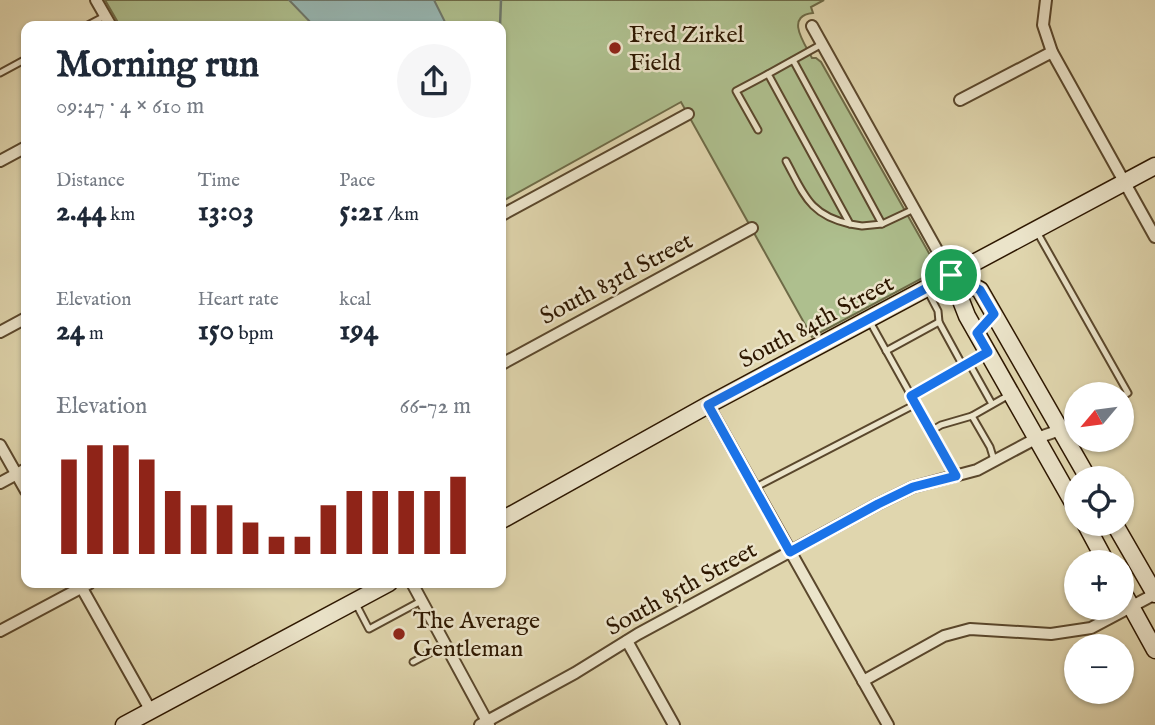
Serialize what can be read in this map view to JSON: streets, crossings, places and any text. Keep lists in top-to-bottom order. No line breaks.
{"streets":{"street":["South 83rd Street","South 84th Street","South 85th Street"]},"places":["Fred Zirkel Field","The Average Gentleman"],"north":"bottom left","page":{"heading":["Morning run","09:47 · 4 × 610 m"],"stats":[["Distance","2.44 km"],["Time","13:03"],["Pace","5:21 /km"],["Elevation","24 m"],["Heart rate","150 bpm"],["kcal","194"]],"chart":["Elevation","66–72 m"],"map_buttons":["+","−"]}}
